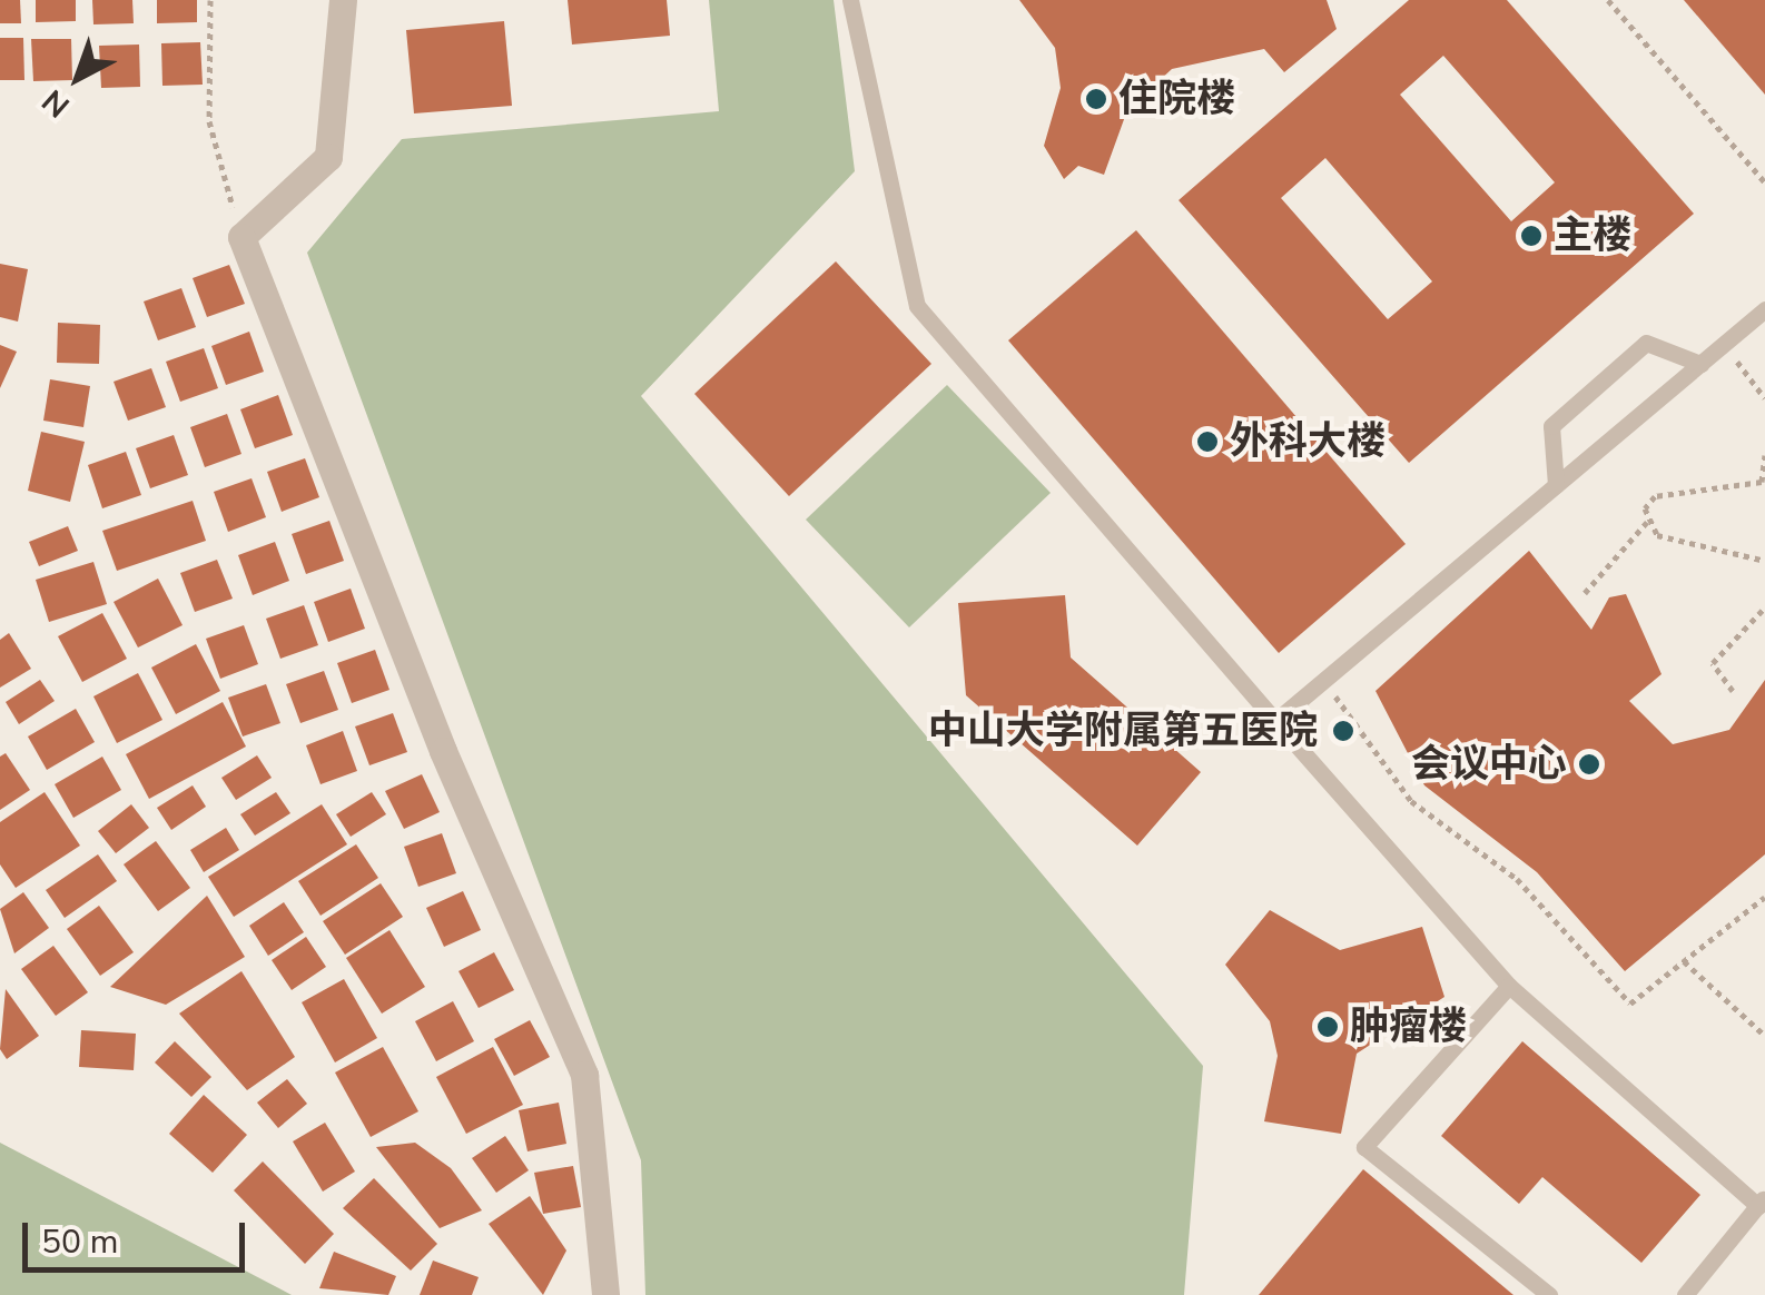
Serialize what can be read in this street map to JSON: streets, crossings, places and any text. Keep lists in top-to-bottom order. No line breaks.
{"places":["住院楼","主楼","外科大楼","中山大学附属第五医院","会议中心","肿瘤楼"],"scale_bar":"50 m","north":"bottom left"}
